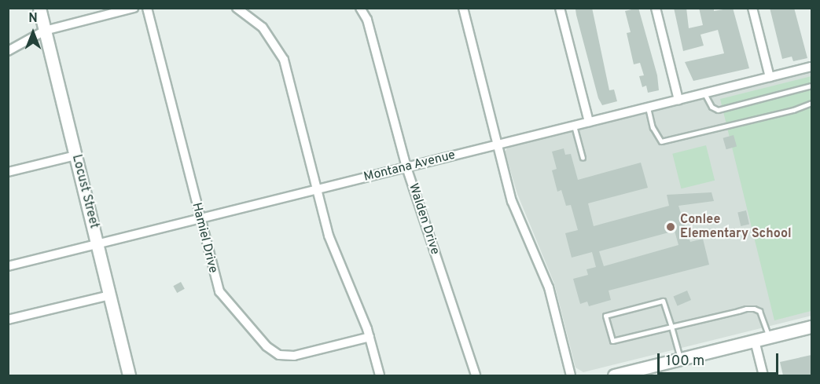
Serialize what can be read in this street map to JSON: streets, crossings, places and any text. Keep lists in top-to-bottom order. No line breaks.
{"streets":{"street":["Montana Avenue","Locust Street","Walden Drive","Hamiel Drive"]},"crossings":[["Montana Avenue","Locust Street"],["Montana Avenue","Walden Drive"],["Montana Avenue","Hamiel Drive"]],"places":["Conlee Elementary School"],"scale_bar":"100 m","north":"top"}
